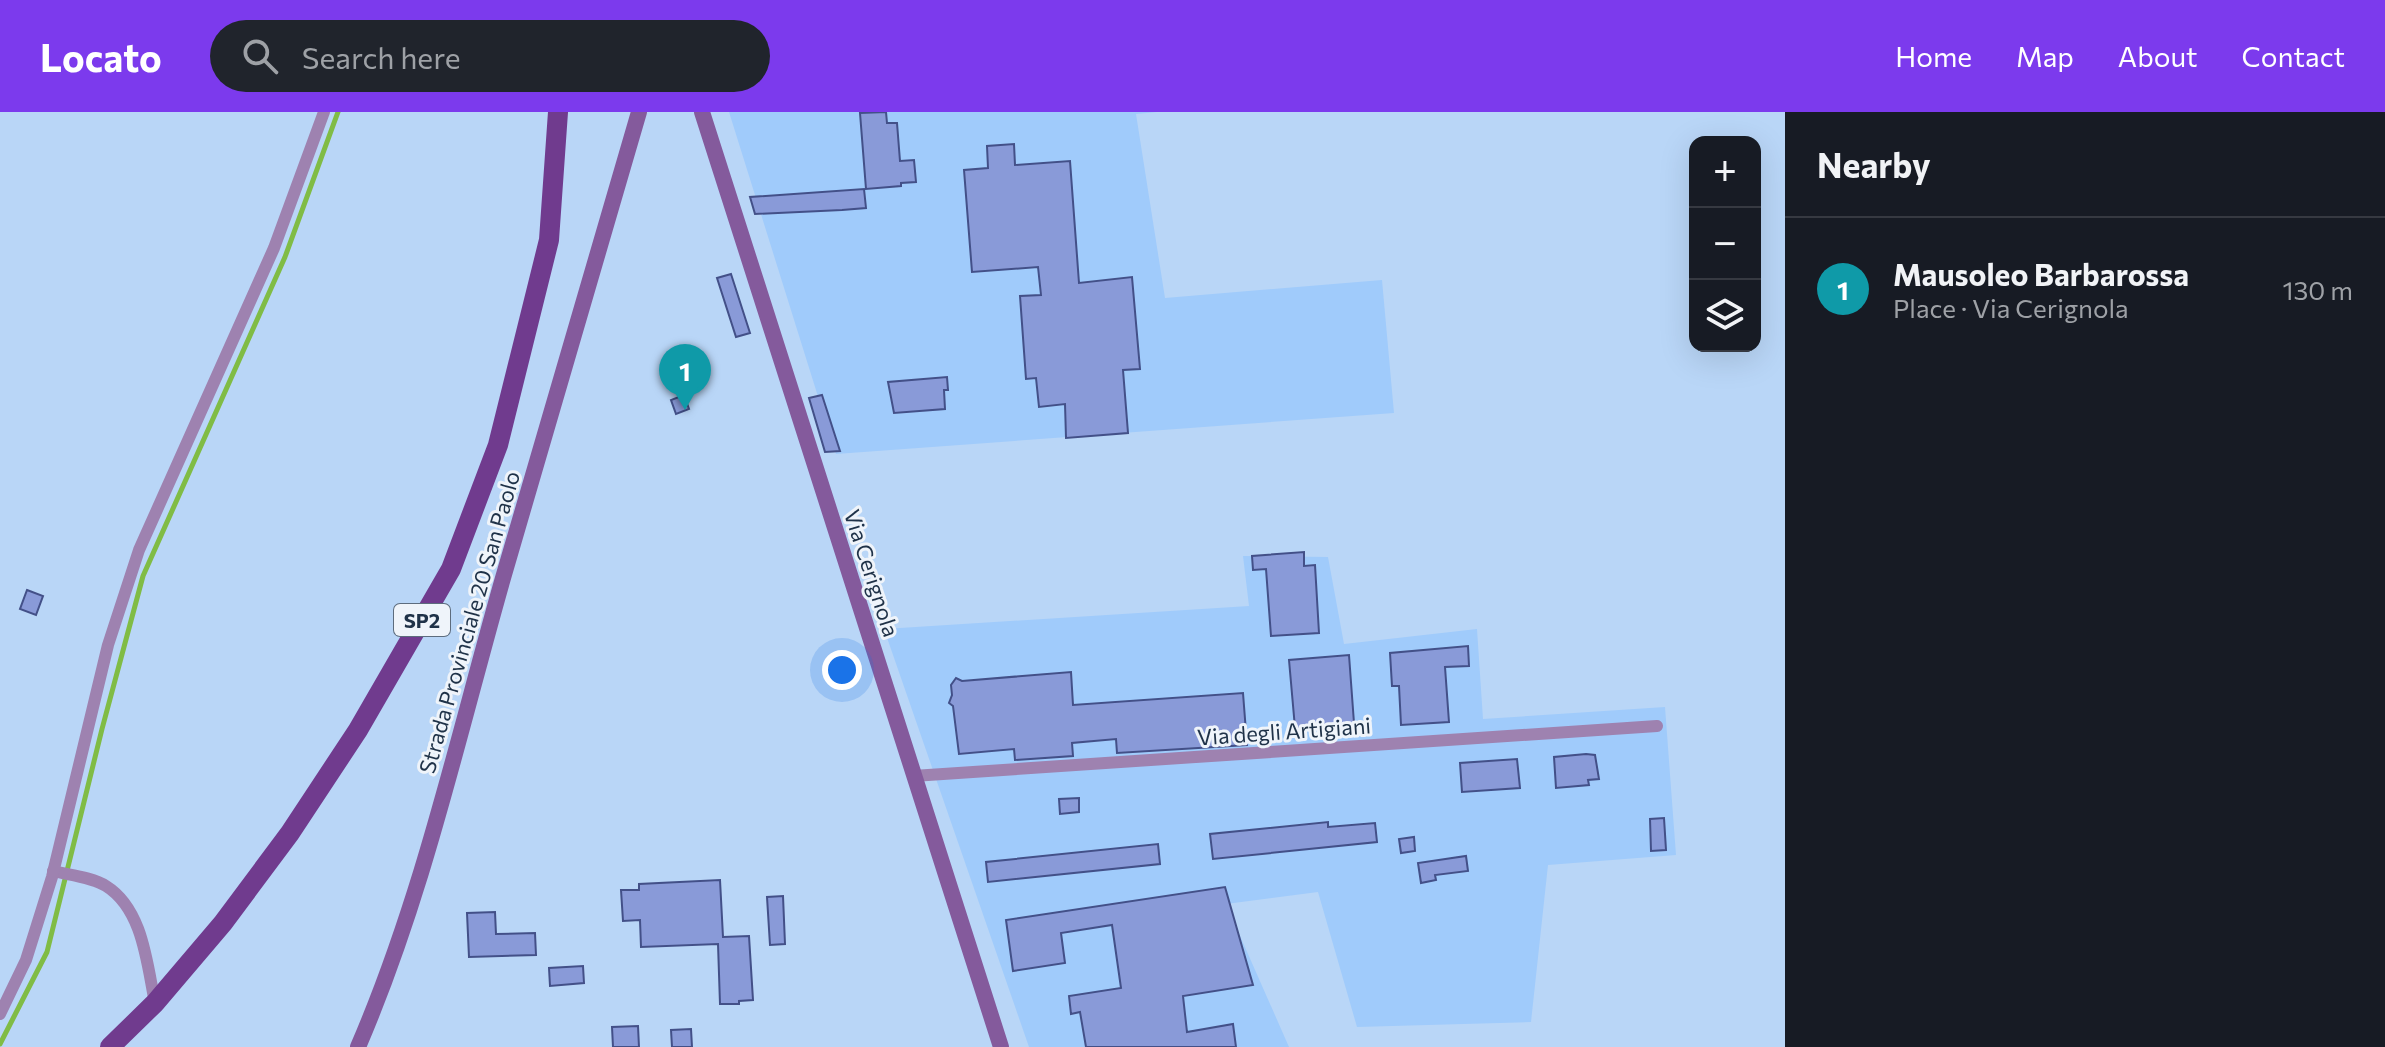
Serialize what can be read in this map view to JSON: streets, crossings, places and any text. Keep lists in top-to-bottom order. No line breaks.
{"streets":{"main road":["SP2"],"street":["Via Cerignola","Strada Provinciale 20 San Paolo","Via degli Artigiani"]},"crossings":[["Via Cerignola","Via degli Artigiani"]],"page":{"header":"Locato","search":"Search here","nav":["Home","Map","About","Contact"],"heading":"Nearby","map_buttons":["+","−"],"list":[{"mark":"1","name":"Mausoleo Barbarossa","note":"Place · Via Cerignola","value":"130 m"}],"pins":"1"}}
